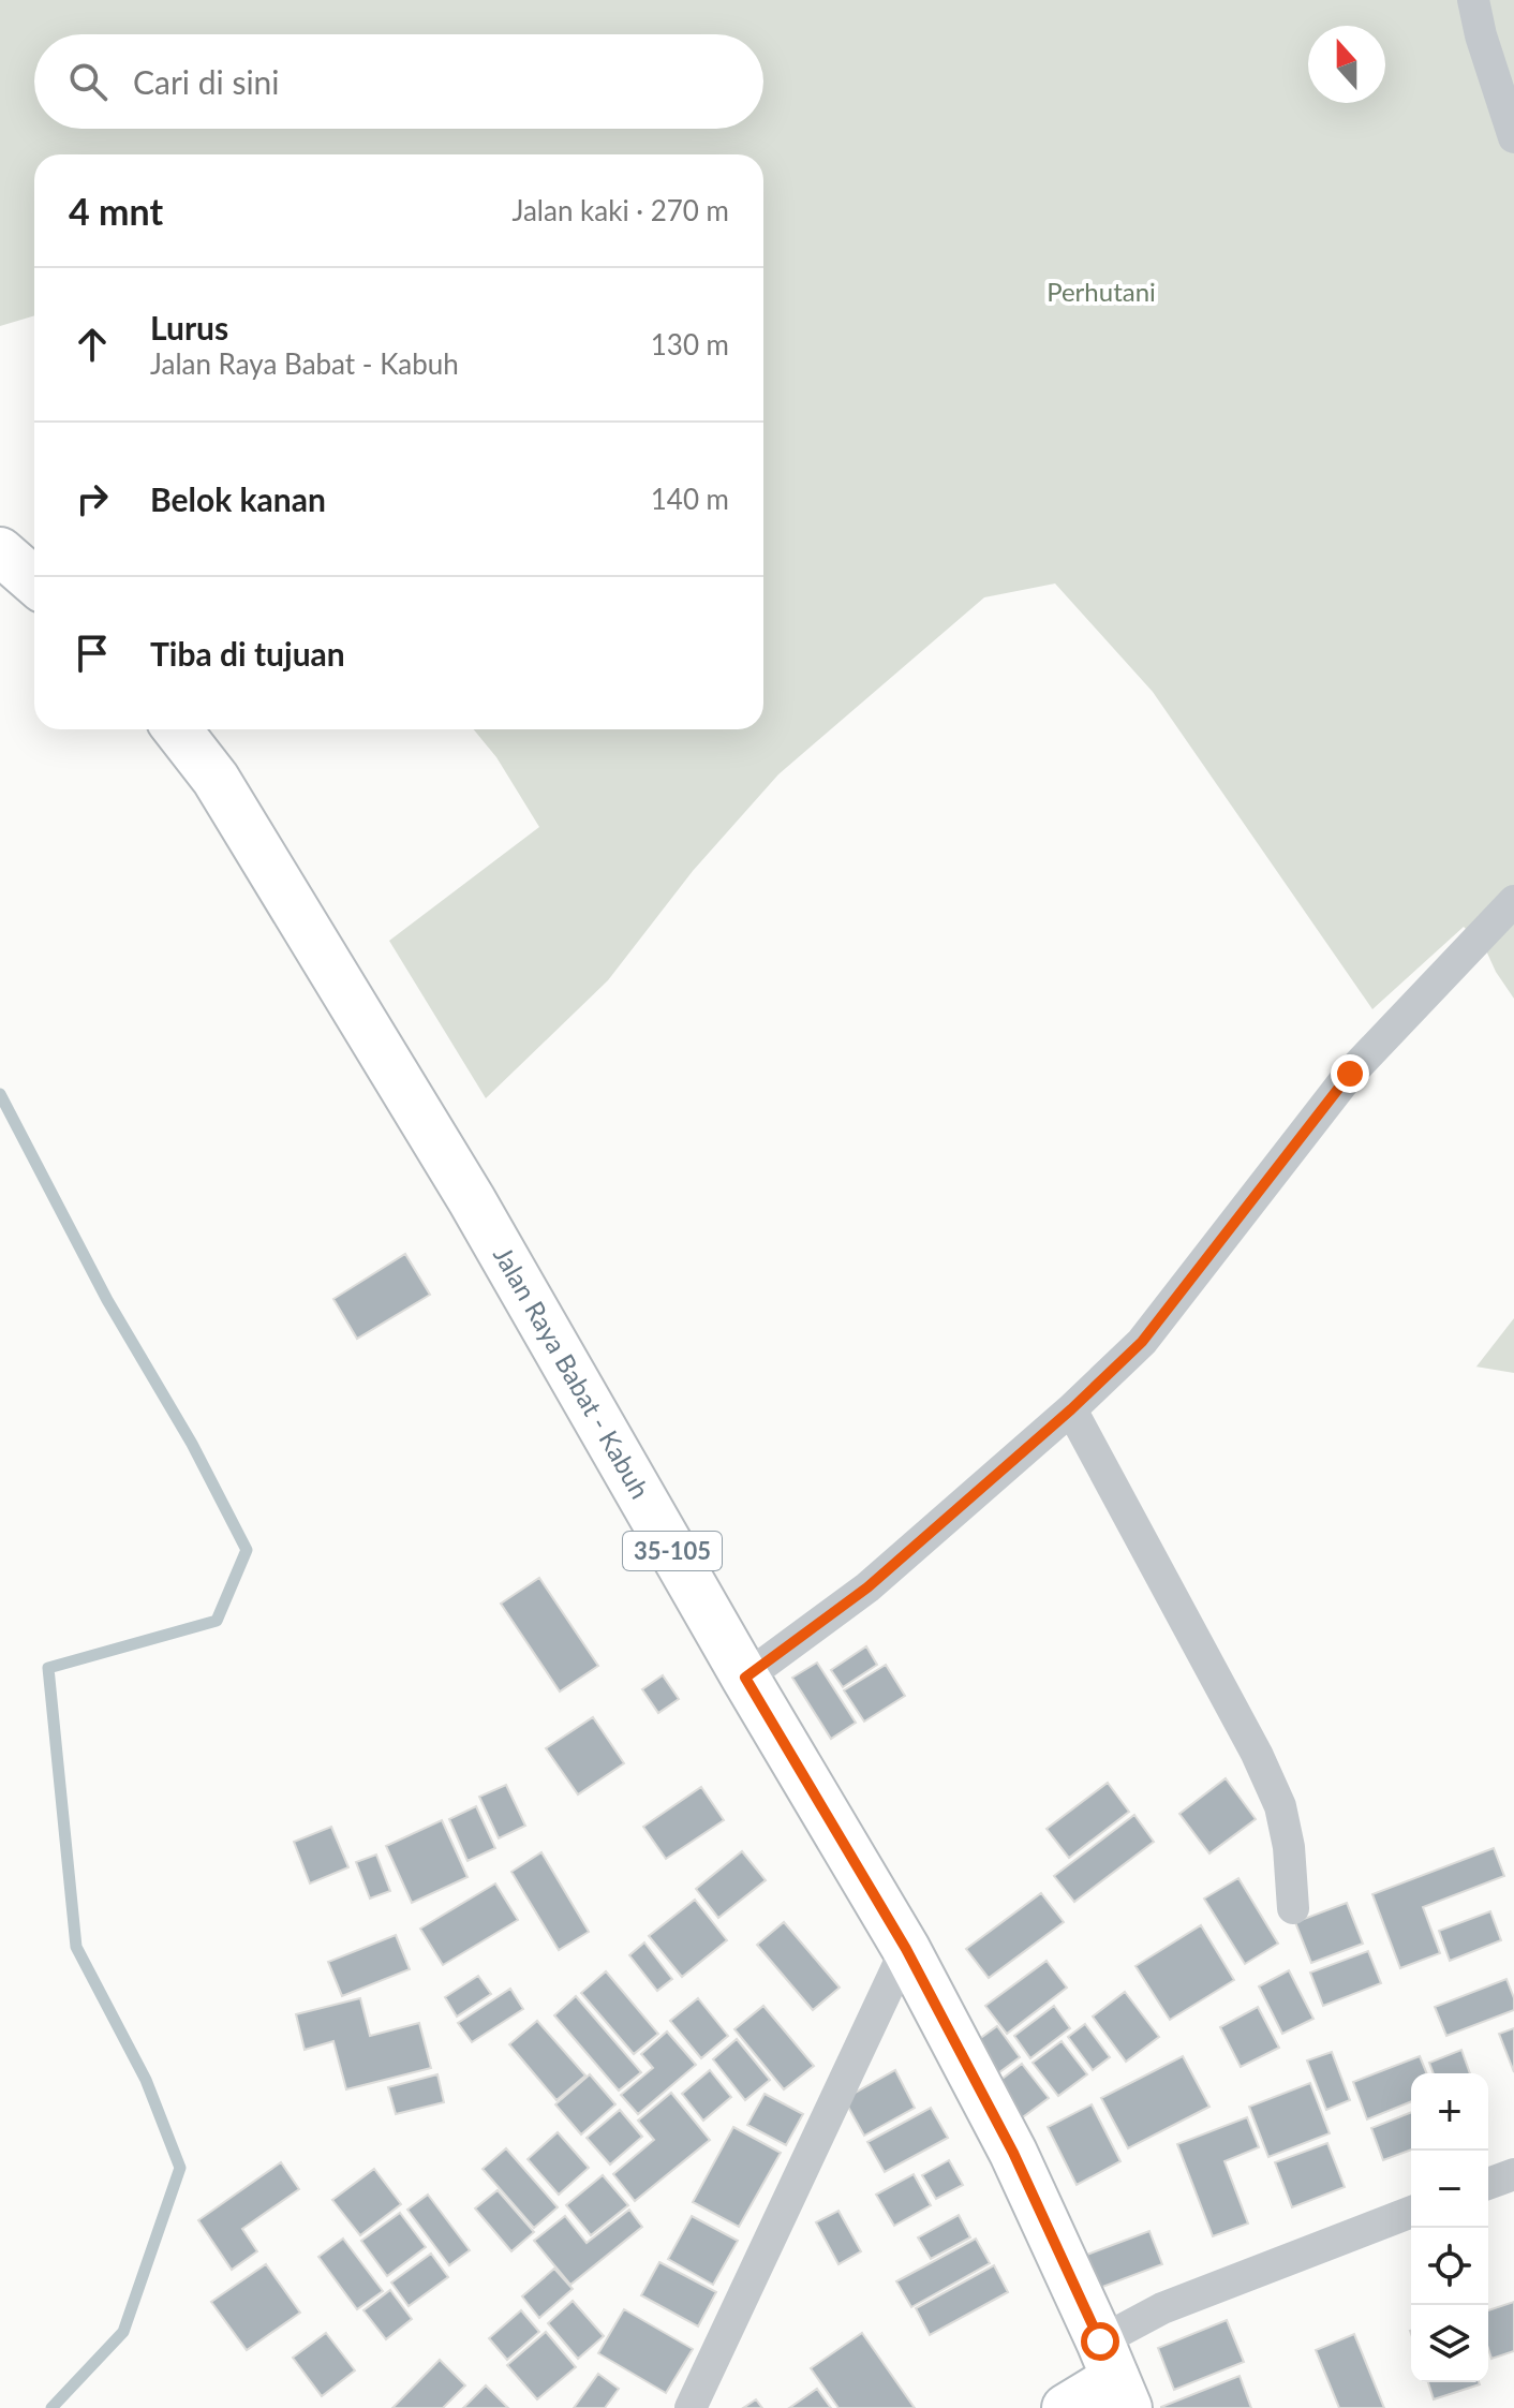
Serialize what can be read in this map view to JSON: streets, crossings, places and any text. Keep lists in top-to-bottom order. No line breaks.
{"streets":{"main road":["Jalan Raya Babat - Kabuh","35-105"]},"parks":["Perhutani"],"north":"top","page":{"search":"Cari di sini","heading":["4 mnt","Jalan kaki · 270 m"],"list":[["Lurus","Jalan Raya Babat - Kabuh","130 m"],["Belok kanan","140 m"],"Tiba di tujuan"],"map_buttons":["+","−"]}}
